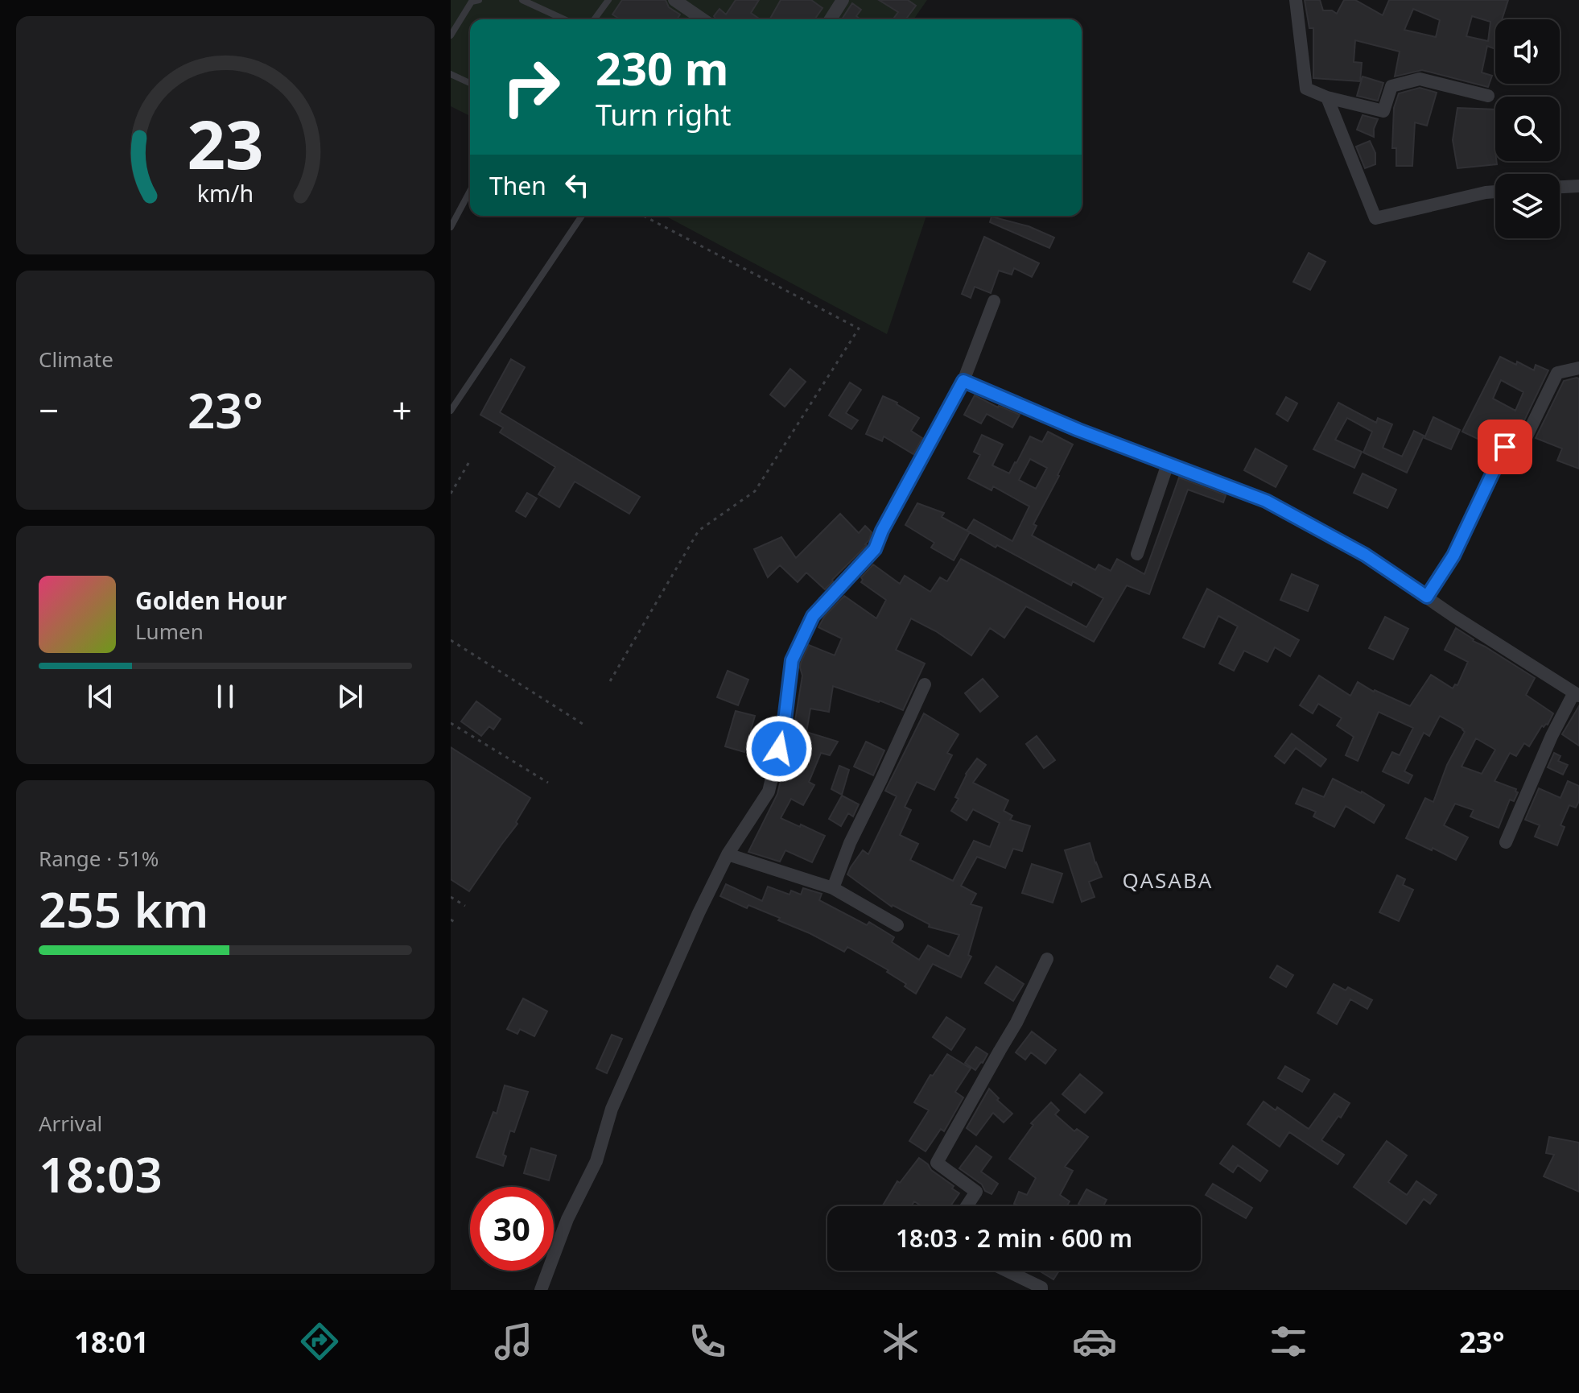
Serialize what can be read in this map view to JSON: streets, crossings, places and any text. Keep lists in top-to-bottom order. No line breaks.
{"districts":["QASABA"],"page":{"turn":["230 m","Turn right"],"then":"Then","tile":["Climate",["Range · 51%","255 km"],["Arrival","18:03"]],"heat":["−","23°","+"],"song":["Golden Hour","Lumen"],"limit":"30","trip":"18:03 · 2 min · 600 m","tabs":["18:01","23°"],"gauge":["23","km/h"]}}
